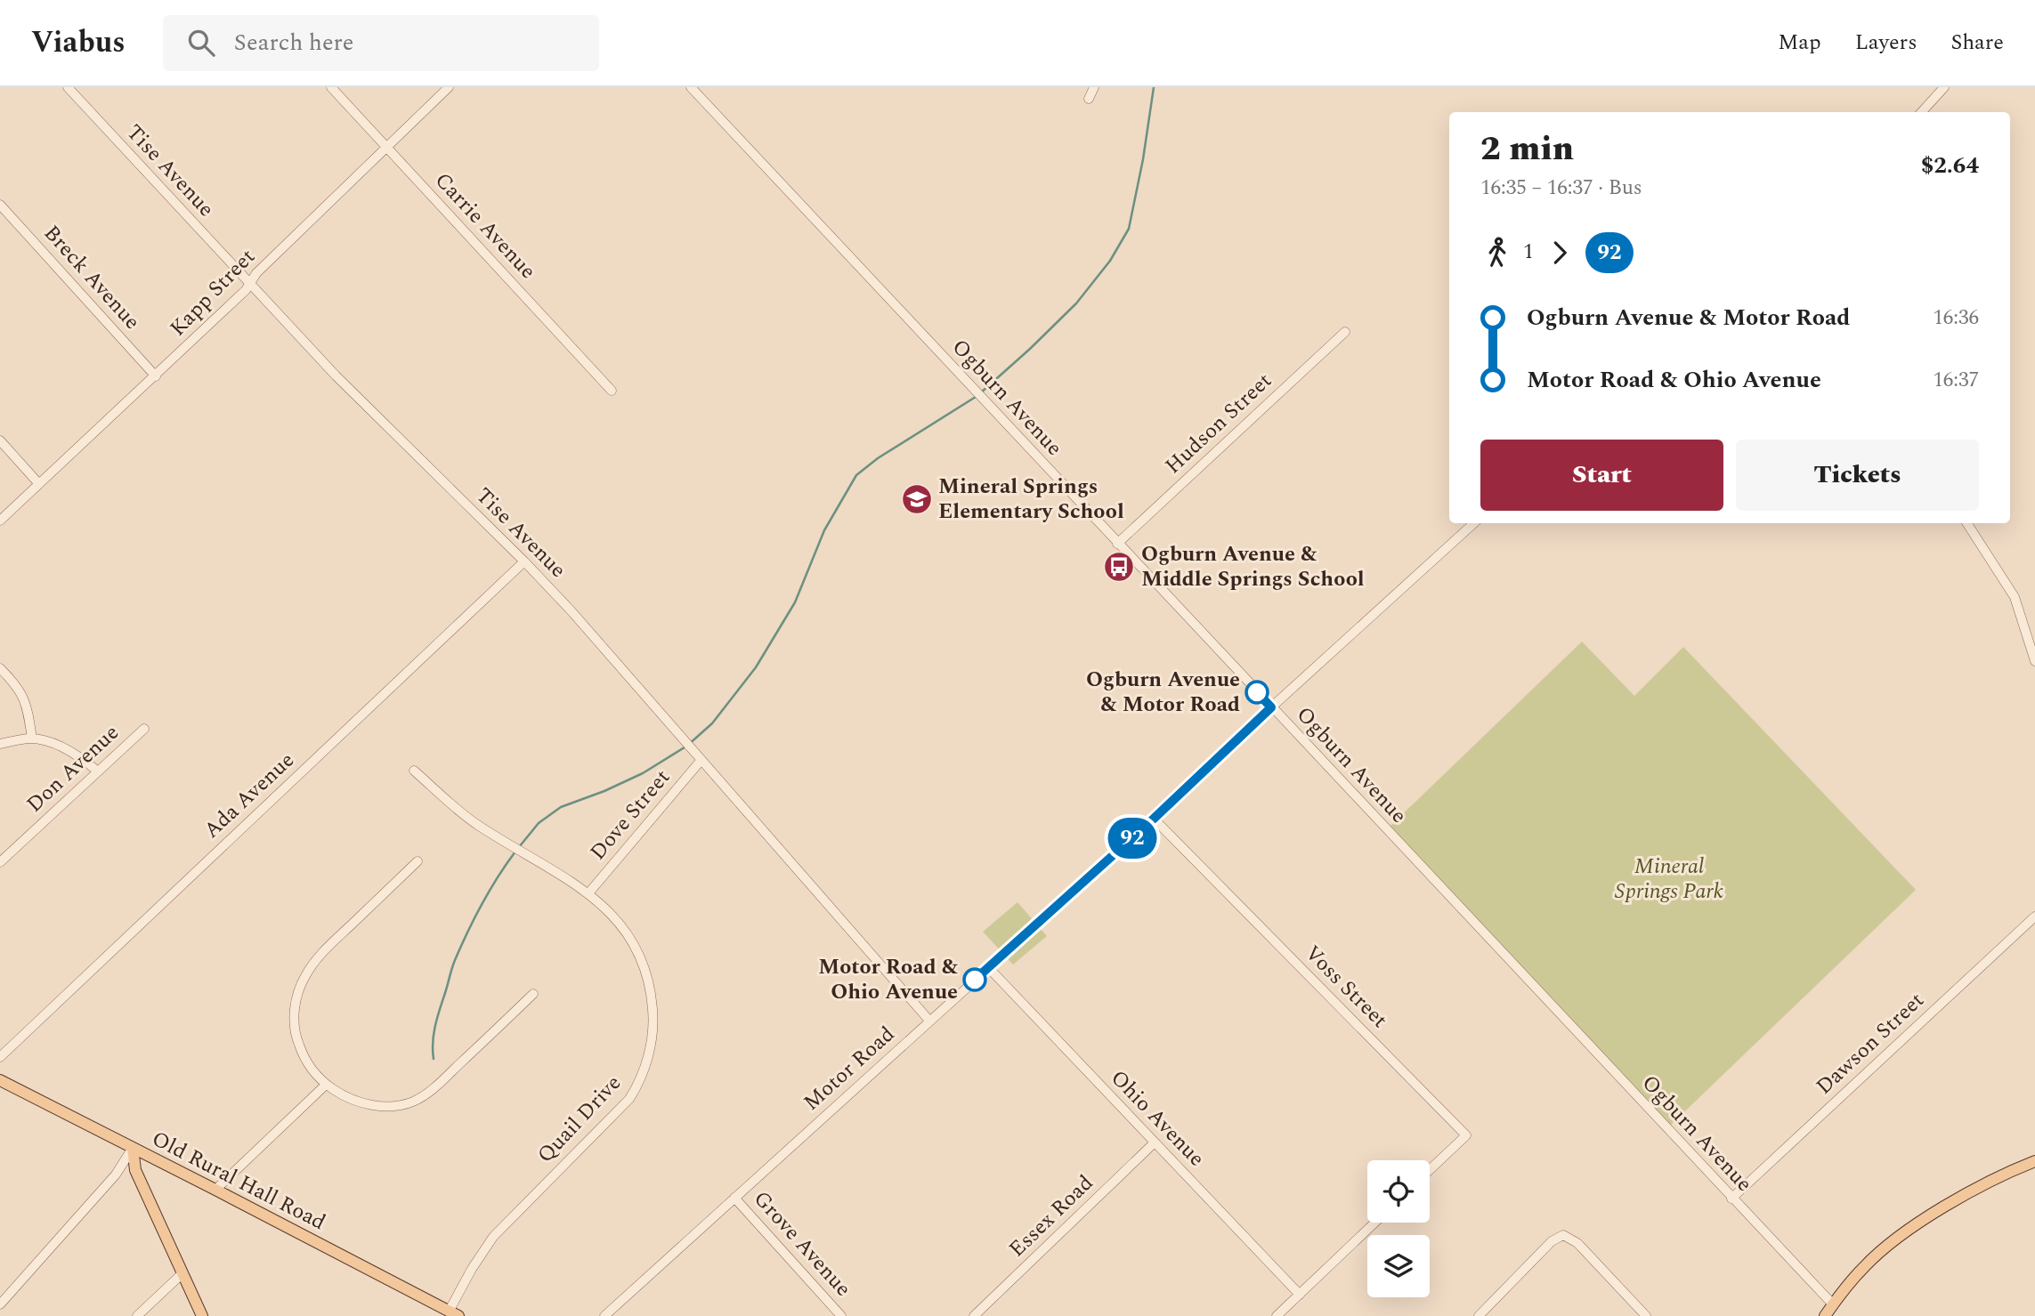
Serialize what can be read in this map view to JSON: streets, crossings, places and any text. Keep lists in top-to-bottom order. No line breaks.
{"streets":{"main road":["Old Rural Hall Road"],"street":["Tise Avenue","Carrie Avenue","Breck Avenue","Kapp Street","Ogburn Avenue","Hudson Street","Don Avenue","Ada Avenue","Dove Street","Voss Street","Dawson Street","Motor Road","Ohio Avenue","Quail Drive","Essex Road","Grove Avenue"]},"crossings":[["Tise Avenue","Kapp Street"],["Tise Avenue","Ada Avenue"],["Tise Avenue","Dove Street"],["Tise Avenue","Motor Road"],["Carrie Avenue","Kapp Street"],["Breck Avenue","Kapp Street"],["Ogburn Avenue","Hudson Street"],["Ogburn Avenue","Dawson Street"],["Ogburn Avenue","Motor Road"],["Dove Street","Quail Drive"],["Voss Street","Motor Road"],["Motor Road","Ohio Avenue"],["Motor Road","Grove Avenue"],["Ohio Avenue","Essex Road"],["Quail Drive","Old Rural Hall Road"]],"parks":["Mineral Springs Park"],"places":{"school or university":["Mineral Springs Elementary School"],"bus stop":["Ogburn Avenue & Middle Springs School"],"other":["Ogburn Avenue & Motor Road","Motor Road & Ohio Avenue"]},"lines":["bus line 92"],"page":{"header":"Viabus","search":"Search here","nav":["Map","Layers","Share"],"on_map":"92","heading":["2 min","16:35 – 16:37 · Bus","$2.64"],"legs":["1","92"],"list":[{"name":"Ogburn Avenue & Motor Road","value":"16:36"},{"name":"Motor Road & Ohio Avenue","value":"16:37"}],"buttons":["Start","Tickets"]}}
